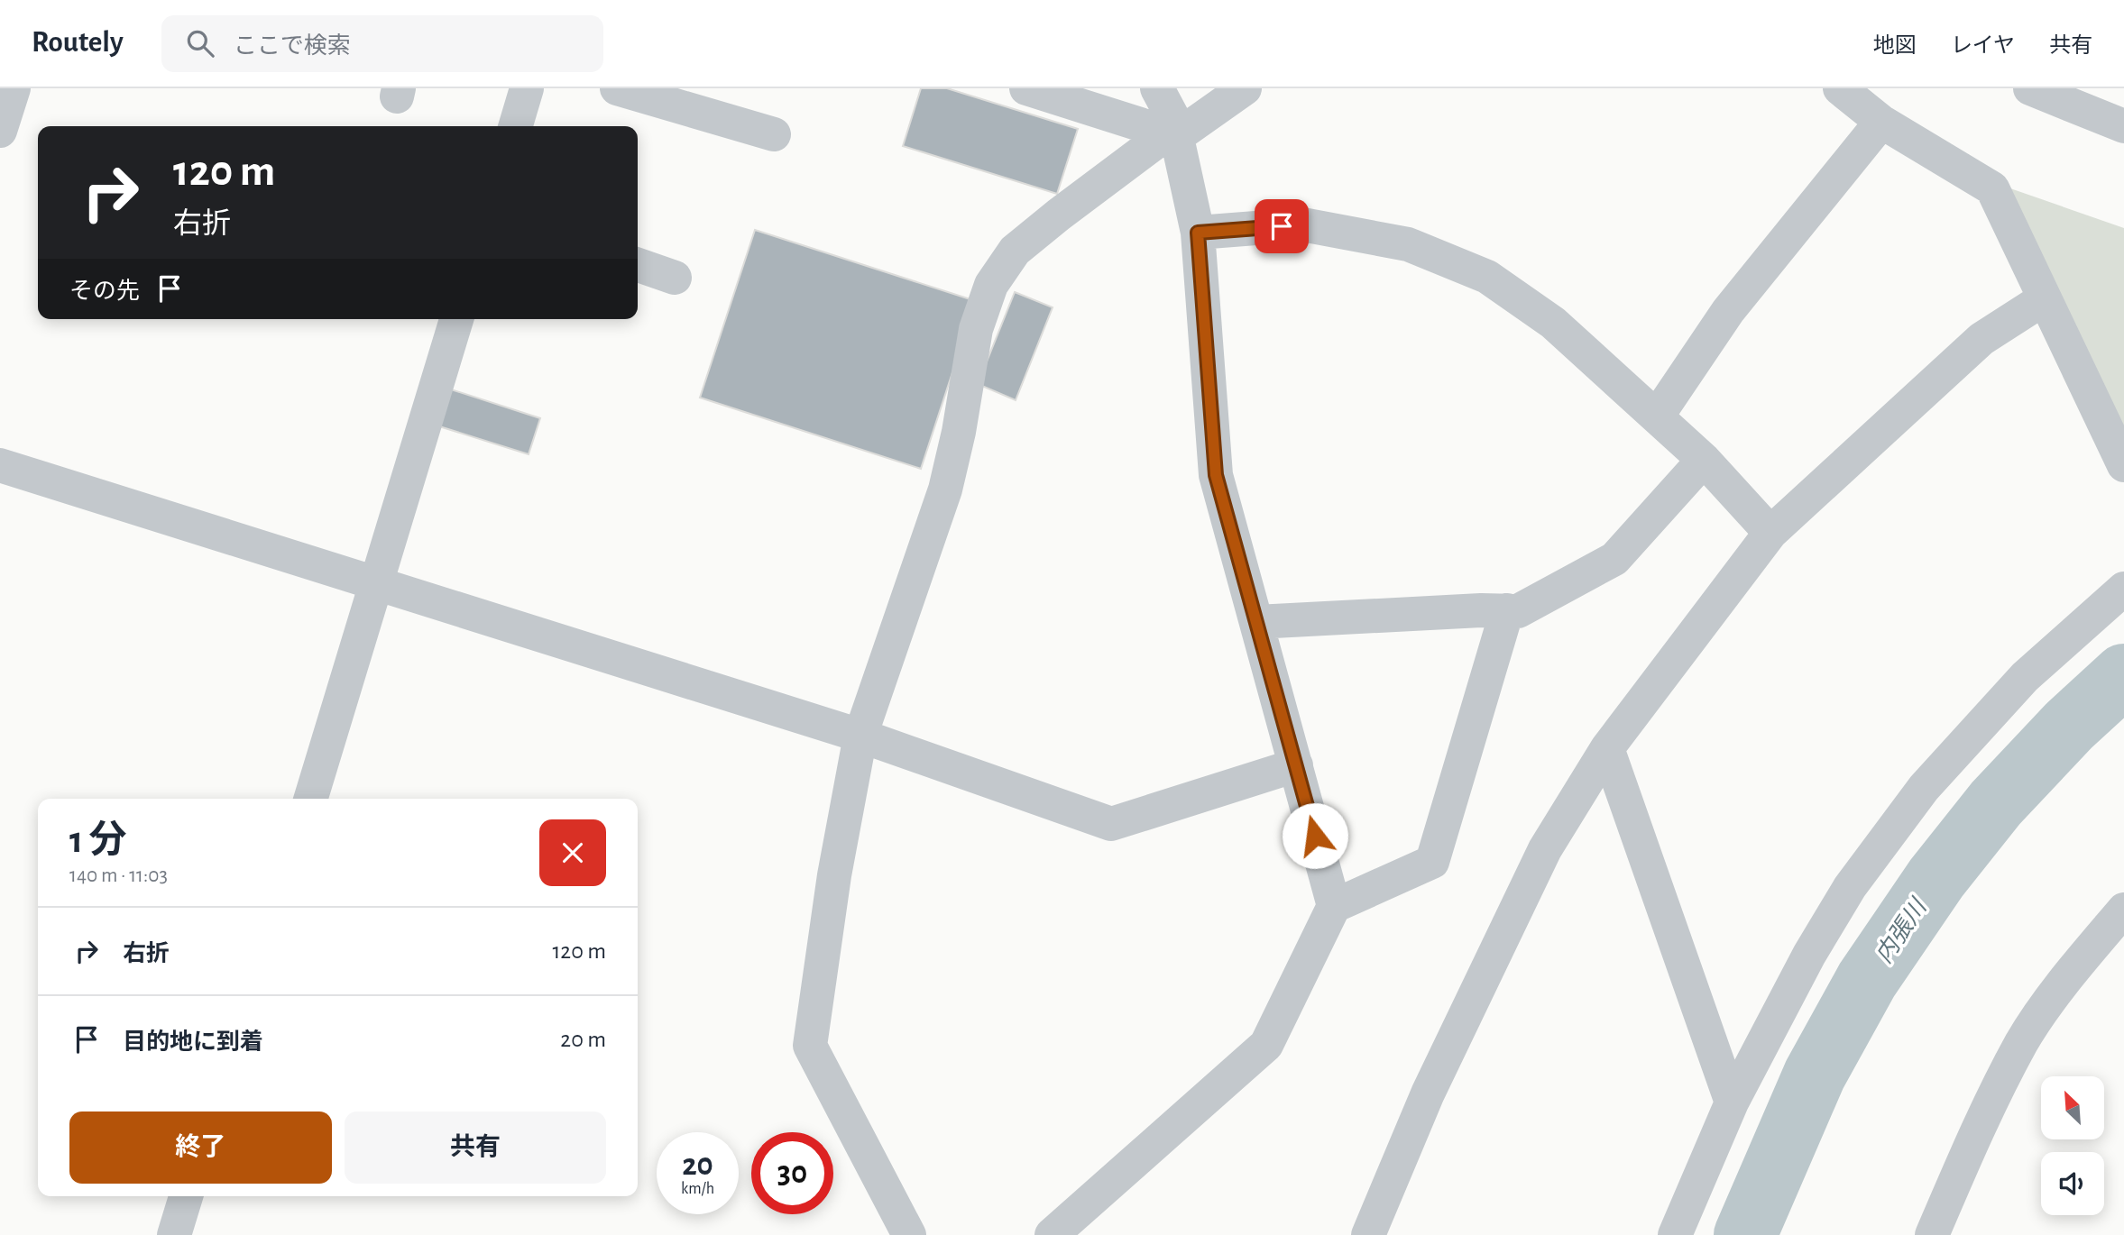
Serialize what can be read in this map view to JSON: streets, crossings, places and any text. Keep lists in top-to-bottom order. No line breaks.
{"water":["内張川"],"north":"top left","page":{"header":"Routely","search":"ここで検索","nav":["地図","レイヤ","共有"],"turn":["120 m","右折"],"then":"その先","heading":["1 分","140 m · 11:03"],"list":[{"name":"右折","value":"120 m"},{"name":"目的地に到着","value":"20 m"}],"buttons":["終了","共有"],"speed":"20 km/h","limit":"30"}}
